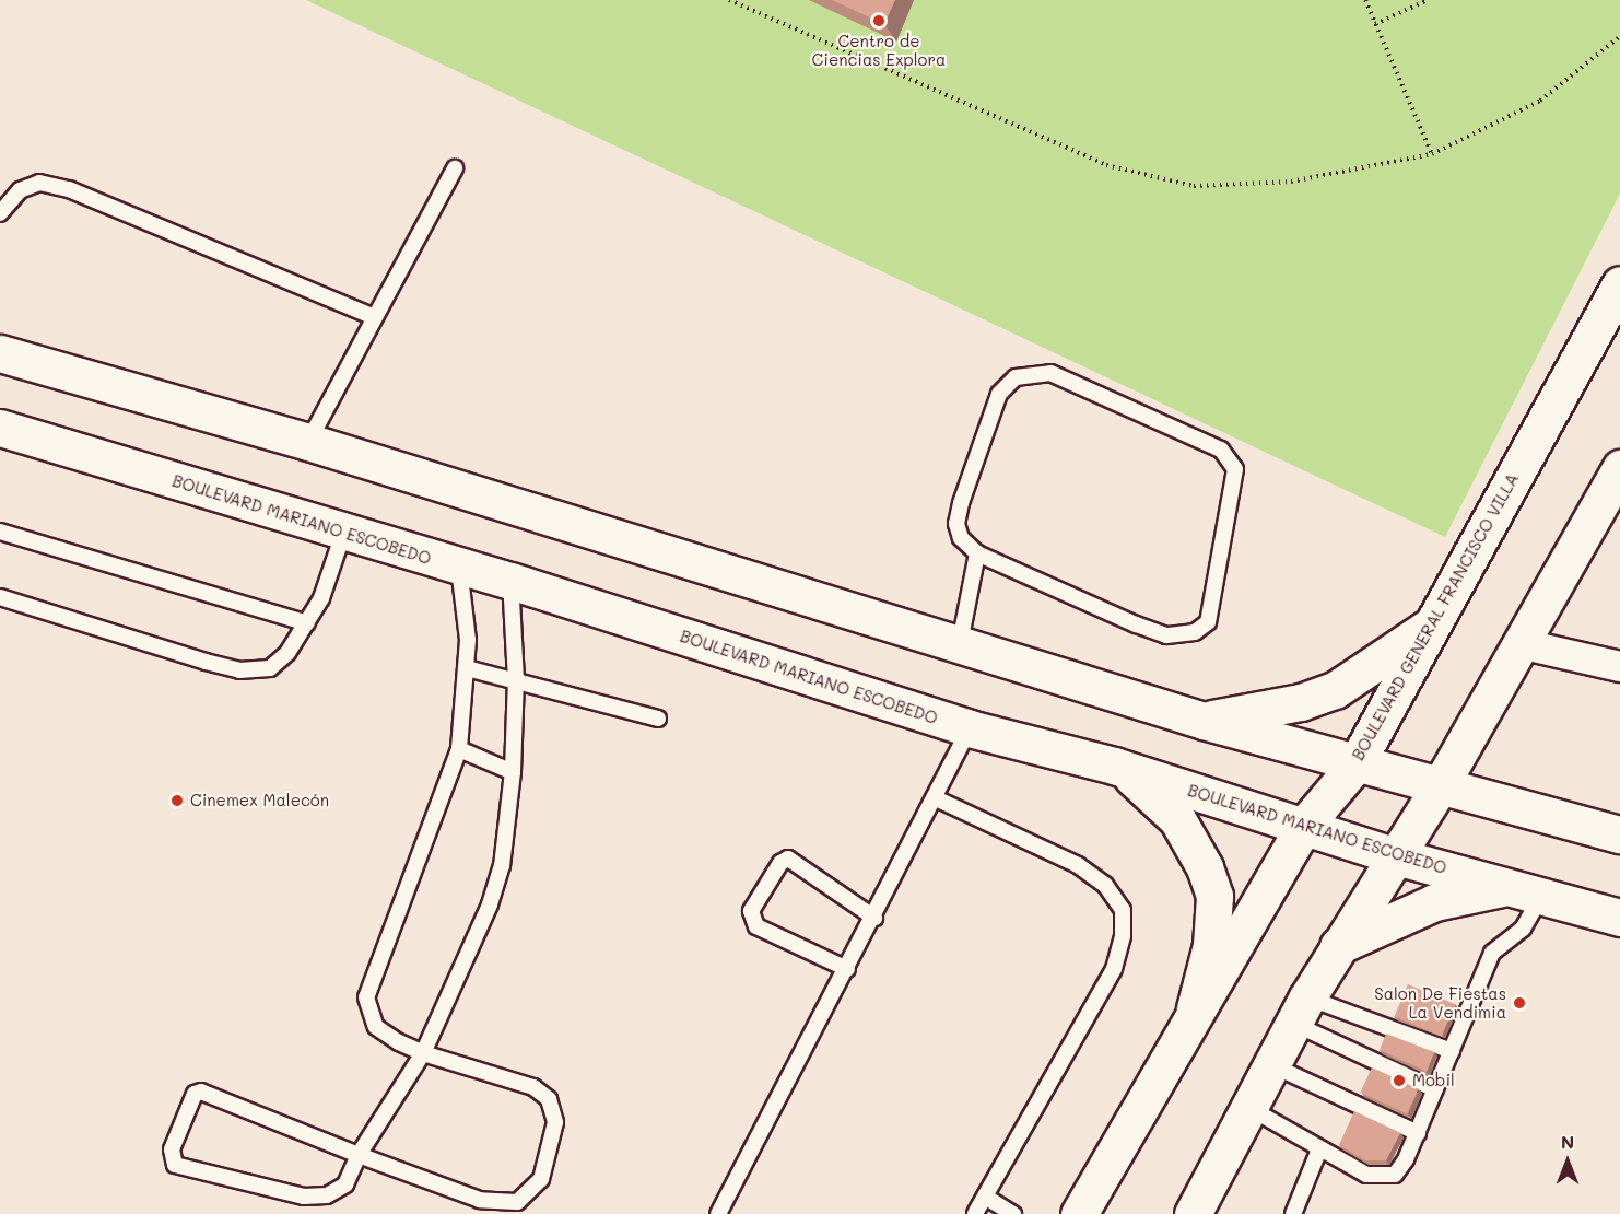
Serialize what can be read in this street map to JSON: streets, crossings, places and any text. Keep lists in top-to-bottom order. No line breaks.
{"streets":{"main road":["BOULEVARD MARIANO ESCOBEDO","BOULEVARD GENERAL FRANCISCO VILLA"]},"crossings":[["BOULEVARD MARIANO ESCOBEDO","BOULEVARD GENERAL FRANCISCO VILLA"]],"places":["Centro de Ciencias Explora","Cinemex Malecón","Salon De Fiestas La Vendimia","Mobil"],"north":"top"}
